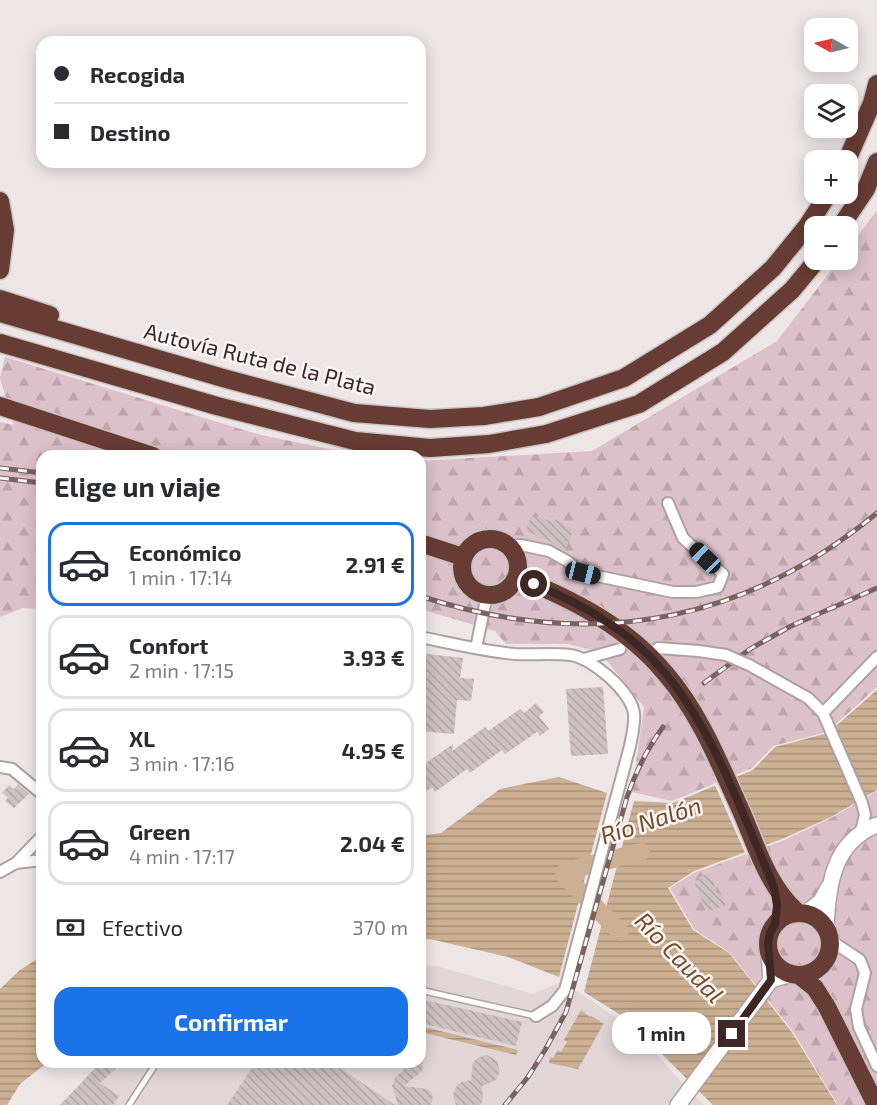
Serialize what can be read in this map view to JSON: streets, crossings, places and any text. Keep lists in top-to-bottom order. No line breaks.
{"streets":{"highway":["Autovía Ruta de la Plata"]},"water":["Río Nalón","Río Caudal"],"north":"left","page":{"map_buttons":["+","−"],"banner":["Recogida","Destino"],"heading":"Elige un viaje","list":[{"name":"Económico","note":"1 min · 17:14","value":"2.91 €"},{"name":"Confort","note":"2 min · 17:15","value":"3.93 €"},{"name":"XL","note":"3 min · 17:16","value":"4.95 €"},{"name":"Green","note":"4 min · 17:17","value":"2.04 €"}],"pay":["Efectivo","370 m"],"buttons":"Confirmar","bubble":"1 min"}}
